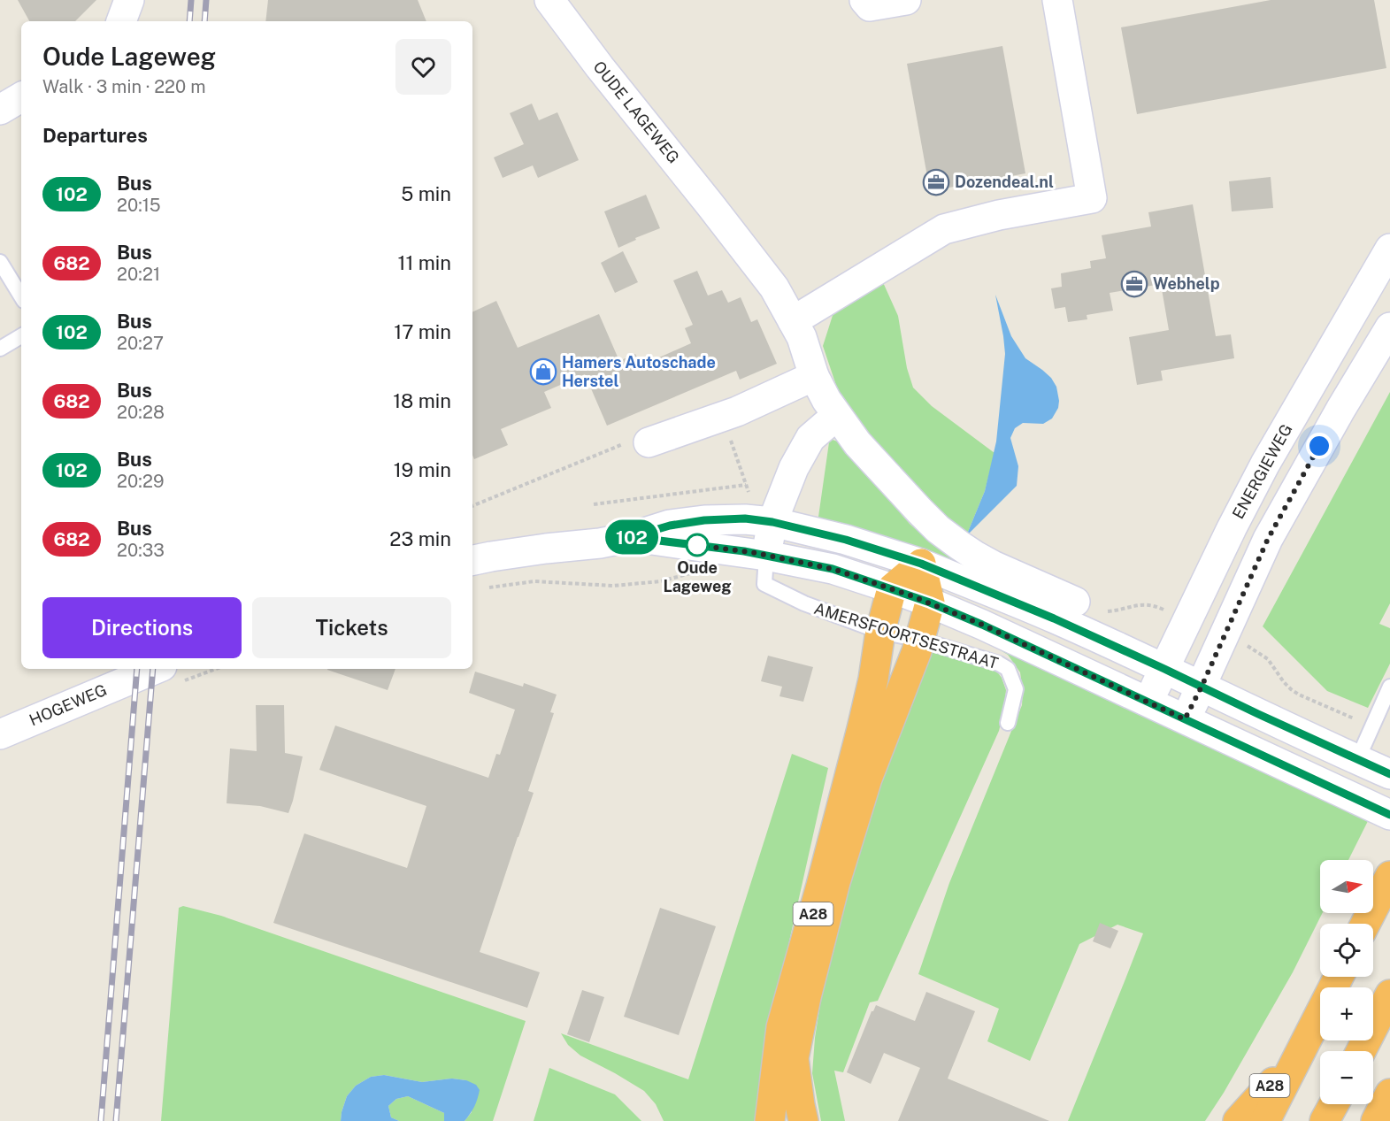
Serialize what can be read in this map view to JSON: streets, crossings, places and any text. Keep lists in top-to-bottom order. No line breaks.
{"streets":{"highway":["A28"],"street":["OUDE LAGEWEG","ENERGIEWEG","AMERSFOORTSESTRAAT","HOGEWEG"]},"crossings":[["ENERGIEWEG","AMERSFOORTSESTRAAT"],["AMERSFOORTSESTRAAT","A28"]],"places":{"office":["Dozendeal.nl","Webhelp"],"shop":["Hamers Autoschade Herstel"],"other":["Oude Lageweg"]},"lines":["bus line 102"],"north":"right","page":{"on_map":"102","heading":[["Oude Lageweg","Walk · 3 min · 220 m"],"Departures"],"list":[{"mark":"102","name":"Bus","note":"20:15","value":"5 min"},{"mark":"682","name":"Bus","note":"20:21","value":"11 min"},{"mark":"102","name":"Bus","note":"20:27","value":"17 min"},{"mark":"682","name":"Bus","note":"20:28","value":"18 min"},{"mark":"102","name":"Bus","note":"20:29","value":"19 min"},{"mark":"682","name":"Bus","note":"20:33","value":"23 min"}],"buttons":["Directions","Tickets"],"map_buttons":["+","−"]}}
